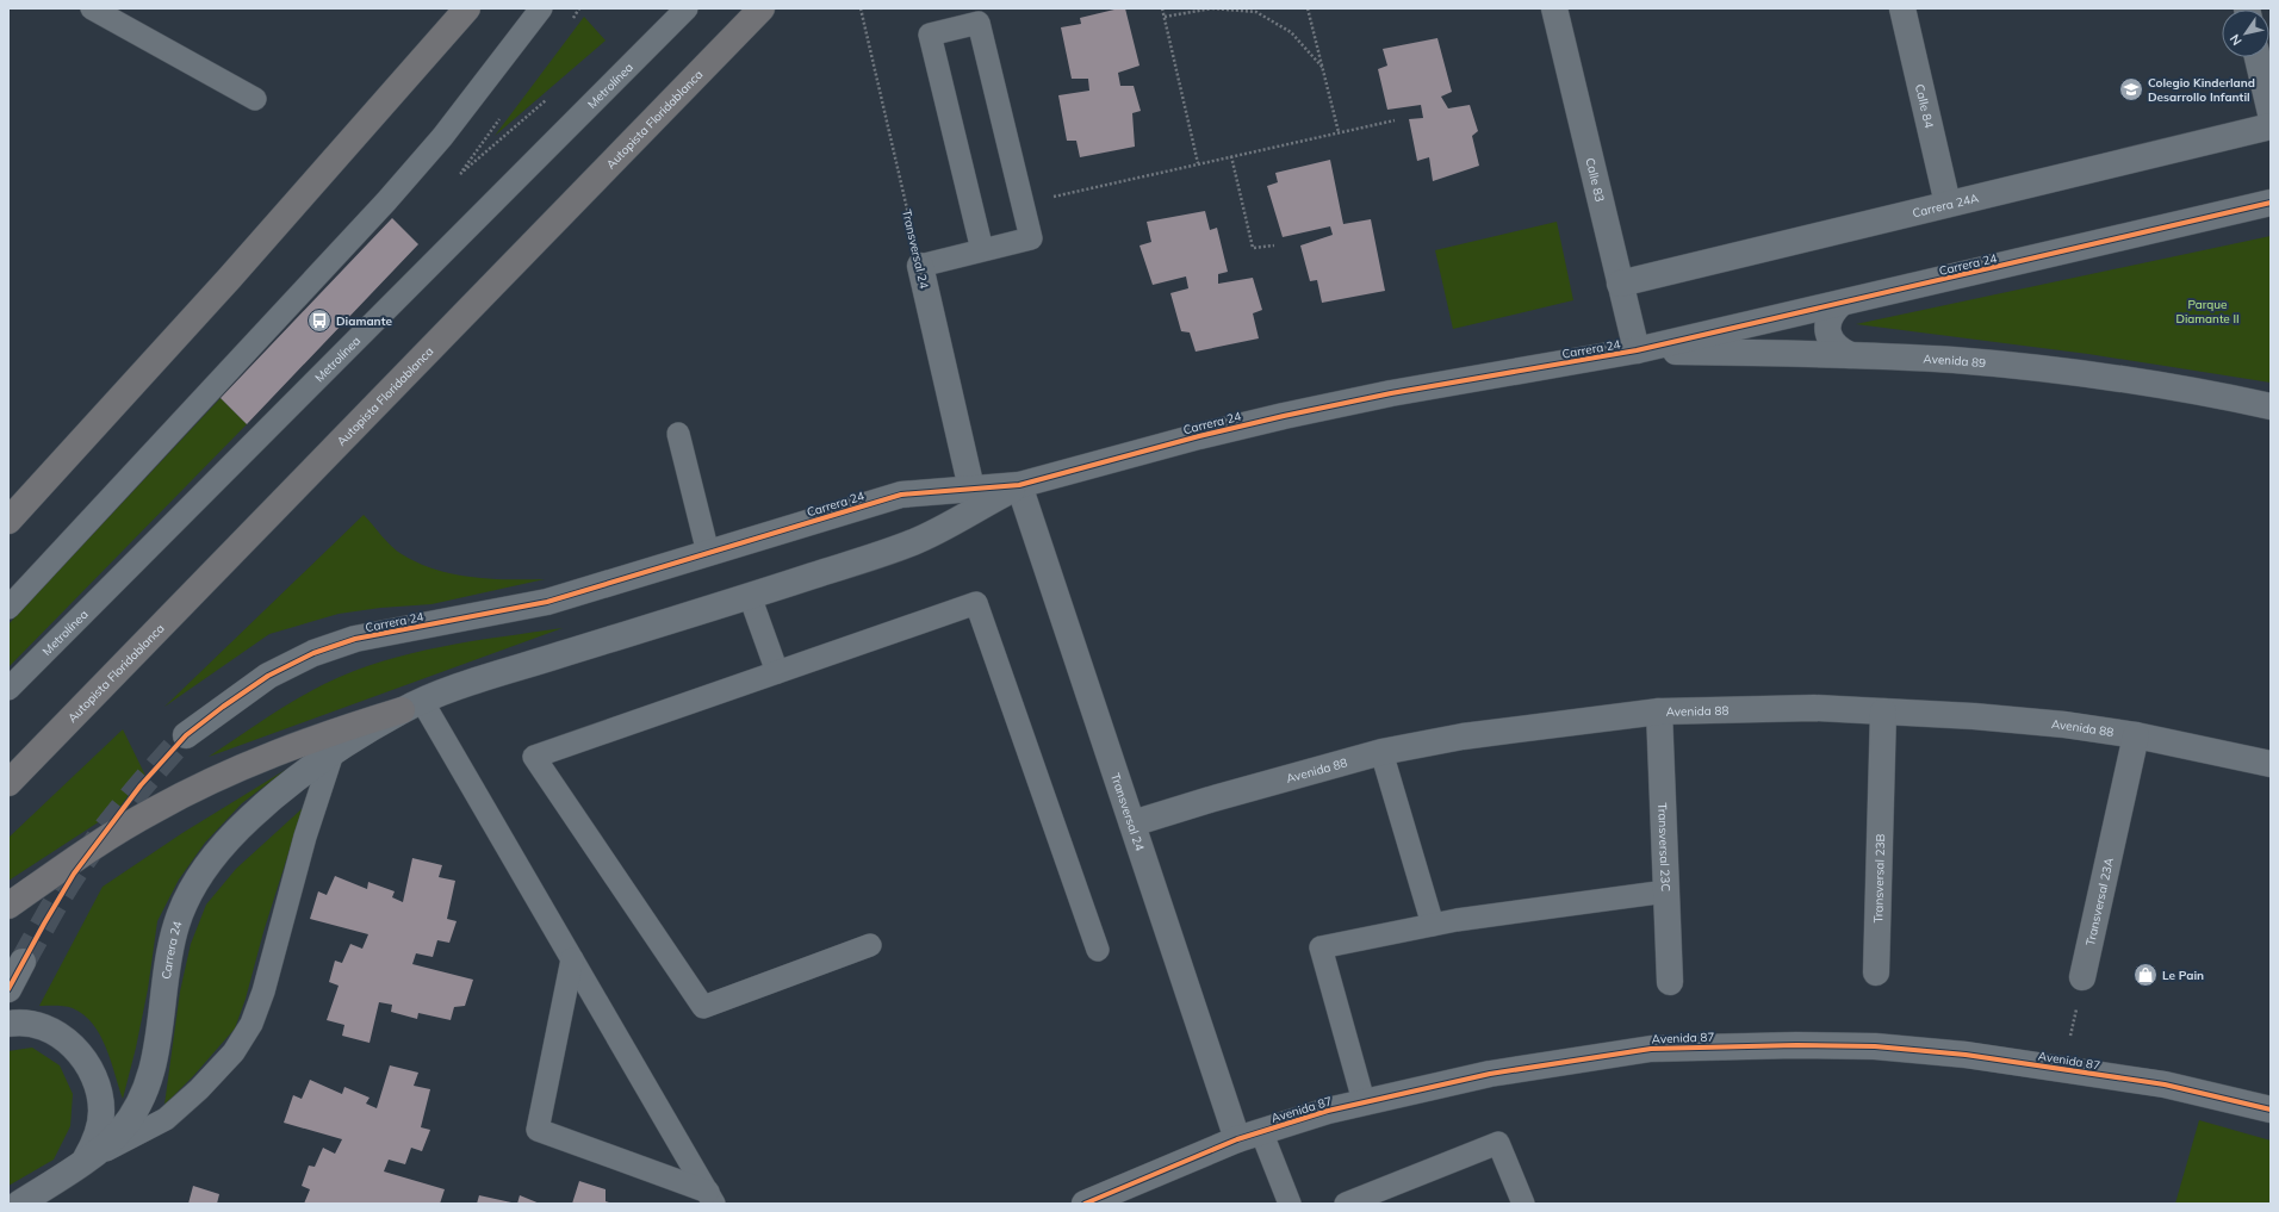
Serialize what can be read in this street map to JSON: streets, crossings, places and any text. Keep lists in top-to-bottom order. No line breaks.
{"streets":{"highway":["Autopista Floridablanca"],"street":["Calle 84","Calle 83","Carrera 24A","Transversal 24","Carrera 24","Avenida 89","Avenida 88","Transversal 23C","Transversal 23B","Transversal 23A","Avenida 87"],"lane":["Metrolínea"]},"crossings":[["Calle 84","Carrera 24A"],["Calle 83","Carrera 24A"],["Calle 83","Carrera 24"],["Calle 83","Avenida 89"],["Transversal 24","Carrera 24"],["Transversal 24","Avenida 88"],["Transversal 24","Avenida 87"],["Carrera 24","Avenida 89"],["Avenida 88","Transversal 23C"],["Avenida 88","Transversal 23B"],["Avenida 88","Transversal 23A"]],"parks":["Parque Diamante II"],"places":{"school or university":["Colegio Kinderland Desarrollo Infantil"],"bus stop":["Diamante"],"shop":["Le Pain"]},"north":"bottom left"}
